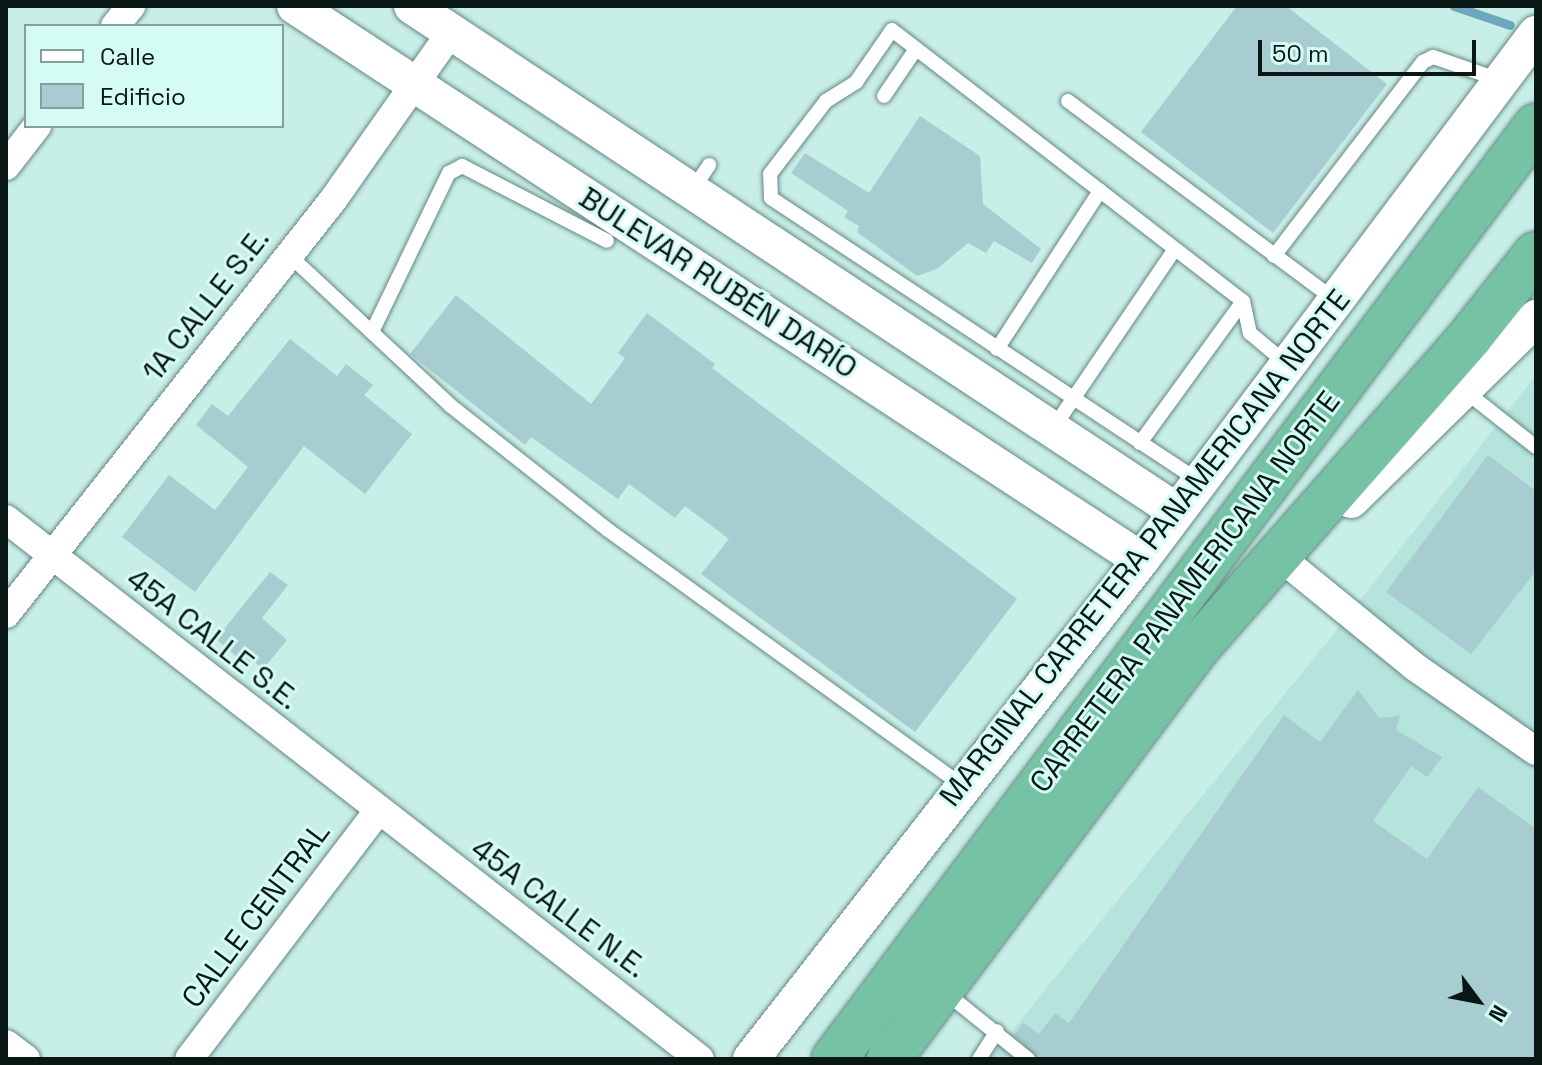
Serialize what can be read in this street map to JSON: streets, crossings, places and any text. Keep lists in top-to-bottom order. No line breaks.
{"streets":{"highway":["CARRETERA PANAMERICANA NORTE"],"street":["BULEVAR RUBÉN DARÍO","1A CALLE S.E.","MARGINAL CARRETERA PANAMERICANA NORTE","45A CALLE S.E.","45A CALLE N.E.","CALLE CENTRAL"]},"crossings":[["BULEVAR RUBÉN DARÍO","1A CALLE S.E."],["BULEVAR RUBÉN DARÍO","MARGINAL CARRETERA PANAMERICANA NORTE"],["1A CALLE S.E.","45A CALLE S.E."],["45A CALLE S.E.","45A CALLE N.E."],["45A CALLE S.E.","CALLE CENTRAL"],["45A CALLE N.E.","CALLE CENTRAL"]],"legend":["Calle","Edificio"],"scale_bar":"50 m","north":"bottom right"}
